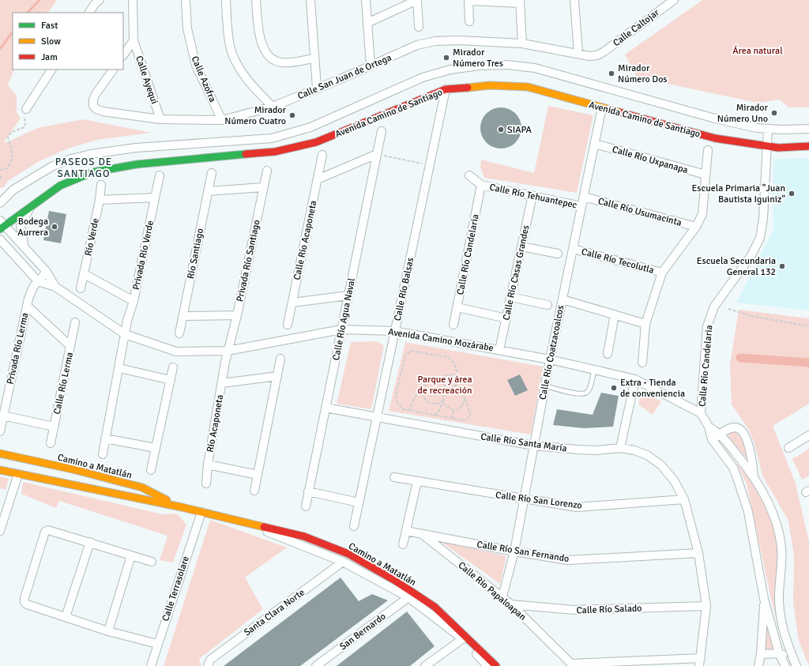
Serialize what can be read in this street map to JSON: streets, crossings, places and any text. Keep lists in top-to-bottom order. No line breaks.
{"streets":{"street":["Calle Caltojar","Calle San Juan de Ortega","Calle Azofra","Calle Ayequi","Avenida Camino de Santiago","Calle Río Uxpanapa","Calle Río Tehuantepec","Calle Río Usumacinta","Río Verde","Calle Río Acaponeta","Río Santiago","Calle Río Candelaria","Privada Río Verde","Privada Río Santiago","Calle Río Tecolutla","Calle Río Casas Grandes","Calle Río Balsas","Calle Río Agua Naval","Avenida Camino Mozárabe","Privada Río Lerma","Calle Río Coatzacoalcos","Calle Río Lerma","Río Acaponeta","Calle Río Santa María","Camino a Matatlán","Calle Río San Lorenzo","Calle Río San Fernando","Calle Terrasolare","Calle Río Papaloapan","Calle Río Salado","Santa Clara Norte","San Bernardo"]},"crossings":[["Calle Caltojar","Calle San Juan de Ortega"],["Calle San Juan de Ortega","Calle Azofra"],["Calle San Juan de Ortega","Calle Ayequi"],["Avenida Camino de Santiago","Calle Río Candelaria"],["Avenida Camino de Santiago","Calle Río Balsas"],["Avenida Camino de Santiago","Avenida Camino Mozárabe"],["Avenida Camino de Santiago","Calle Río Coatzacoalcos"],["Calle Río Uxpanapa","Calle Río Coatzacoalcos"],["Calle Río Tehuantepec","Calle Río Candelaria"],["Calle Río Tehuantepec","Calle Río Casas Grandes"],["Calle Río Tehuantepec","Calle Río Coatzacoalcos"],["Calle Río Usumacinta","Calle Río Coatzacoalcos"],["Calle Río Candelaria","Avenida Camino Mozárabe"],["Privada Río Verde","Avenida Camino Mozárabe"],["Privada Río Santiago","Avenida Camino Mozárabe"],["Privada Río Santiago","Río Acaponeta"],["Calle Río Tecolutla","Calle Río Coatzacoalcos"],["Calle Río Casas Grandes","Avenida Camino Mozárabe"],["Calle Río Balsas","Avenida Camino Mozárabe"],["Calle Río Balsas","Calle Río Santa María"],["Calle Río Agua Naval","Avenida Camino Mozárabe"],["Calle Río Agua Naval","Calle Río Santa María"],["Avenida Camino Mozárabe","Privada Río Lerma"],["Avenida Camino Mozárabe","Calle Río Coatzacoalcos"],["Avenida Camino Mozárabe","Río Acaponeta"],["Calle Río Coatzacoalcos","Calle Río Santa María"],["Calle Río Coatzacoalcos","Calle Río San Lorenzo"],["Calle Río Coatzacoalcos","Calle Río San Fernando"],["Calle Río Coatzacoalcos","Calle Río Papaloapan"],["Calle Río Santa María","Calle Río San Lorenzo"],["Calle Río Santa María","Calle Río San Fernando"],["Calle Río Santa María","Calle Río Salado"],["Camino a Matatlán","Calle Terrasolare"],["Calle Río San Fernando","Calle Río Papaloapan"],["Calle Río Papaloapan","Calle Río Salado"]],"districts":["PASEOS DE SANTIAGO"],"parks":["Área natural","Parque y área de recreación"],"places":["Mirador Número Tres","Mirador Número Dos","Mirador Número Uno","Mirador Número Cuatro","SIAPA","Escuela Primaria \"Juan Bautista Iguiniz\"","Bodega Aurrera","Escuela Secundaria General 132","Extra - Tienda de conveniencia"],"legend":["Fast","Slow","Jam"]}
